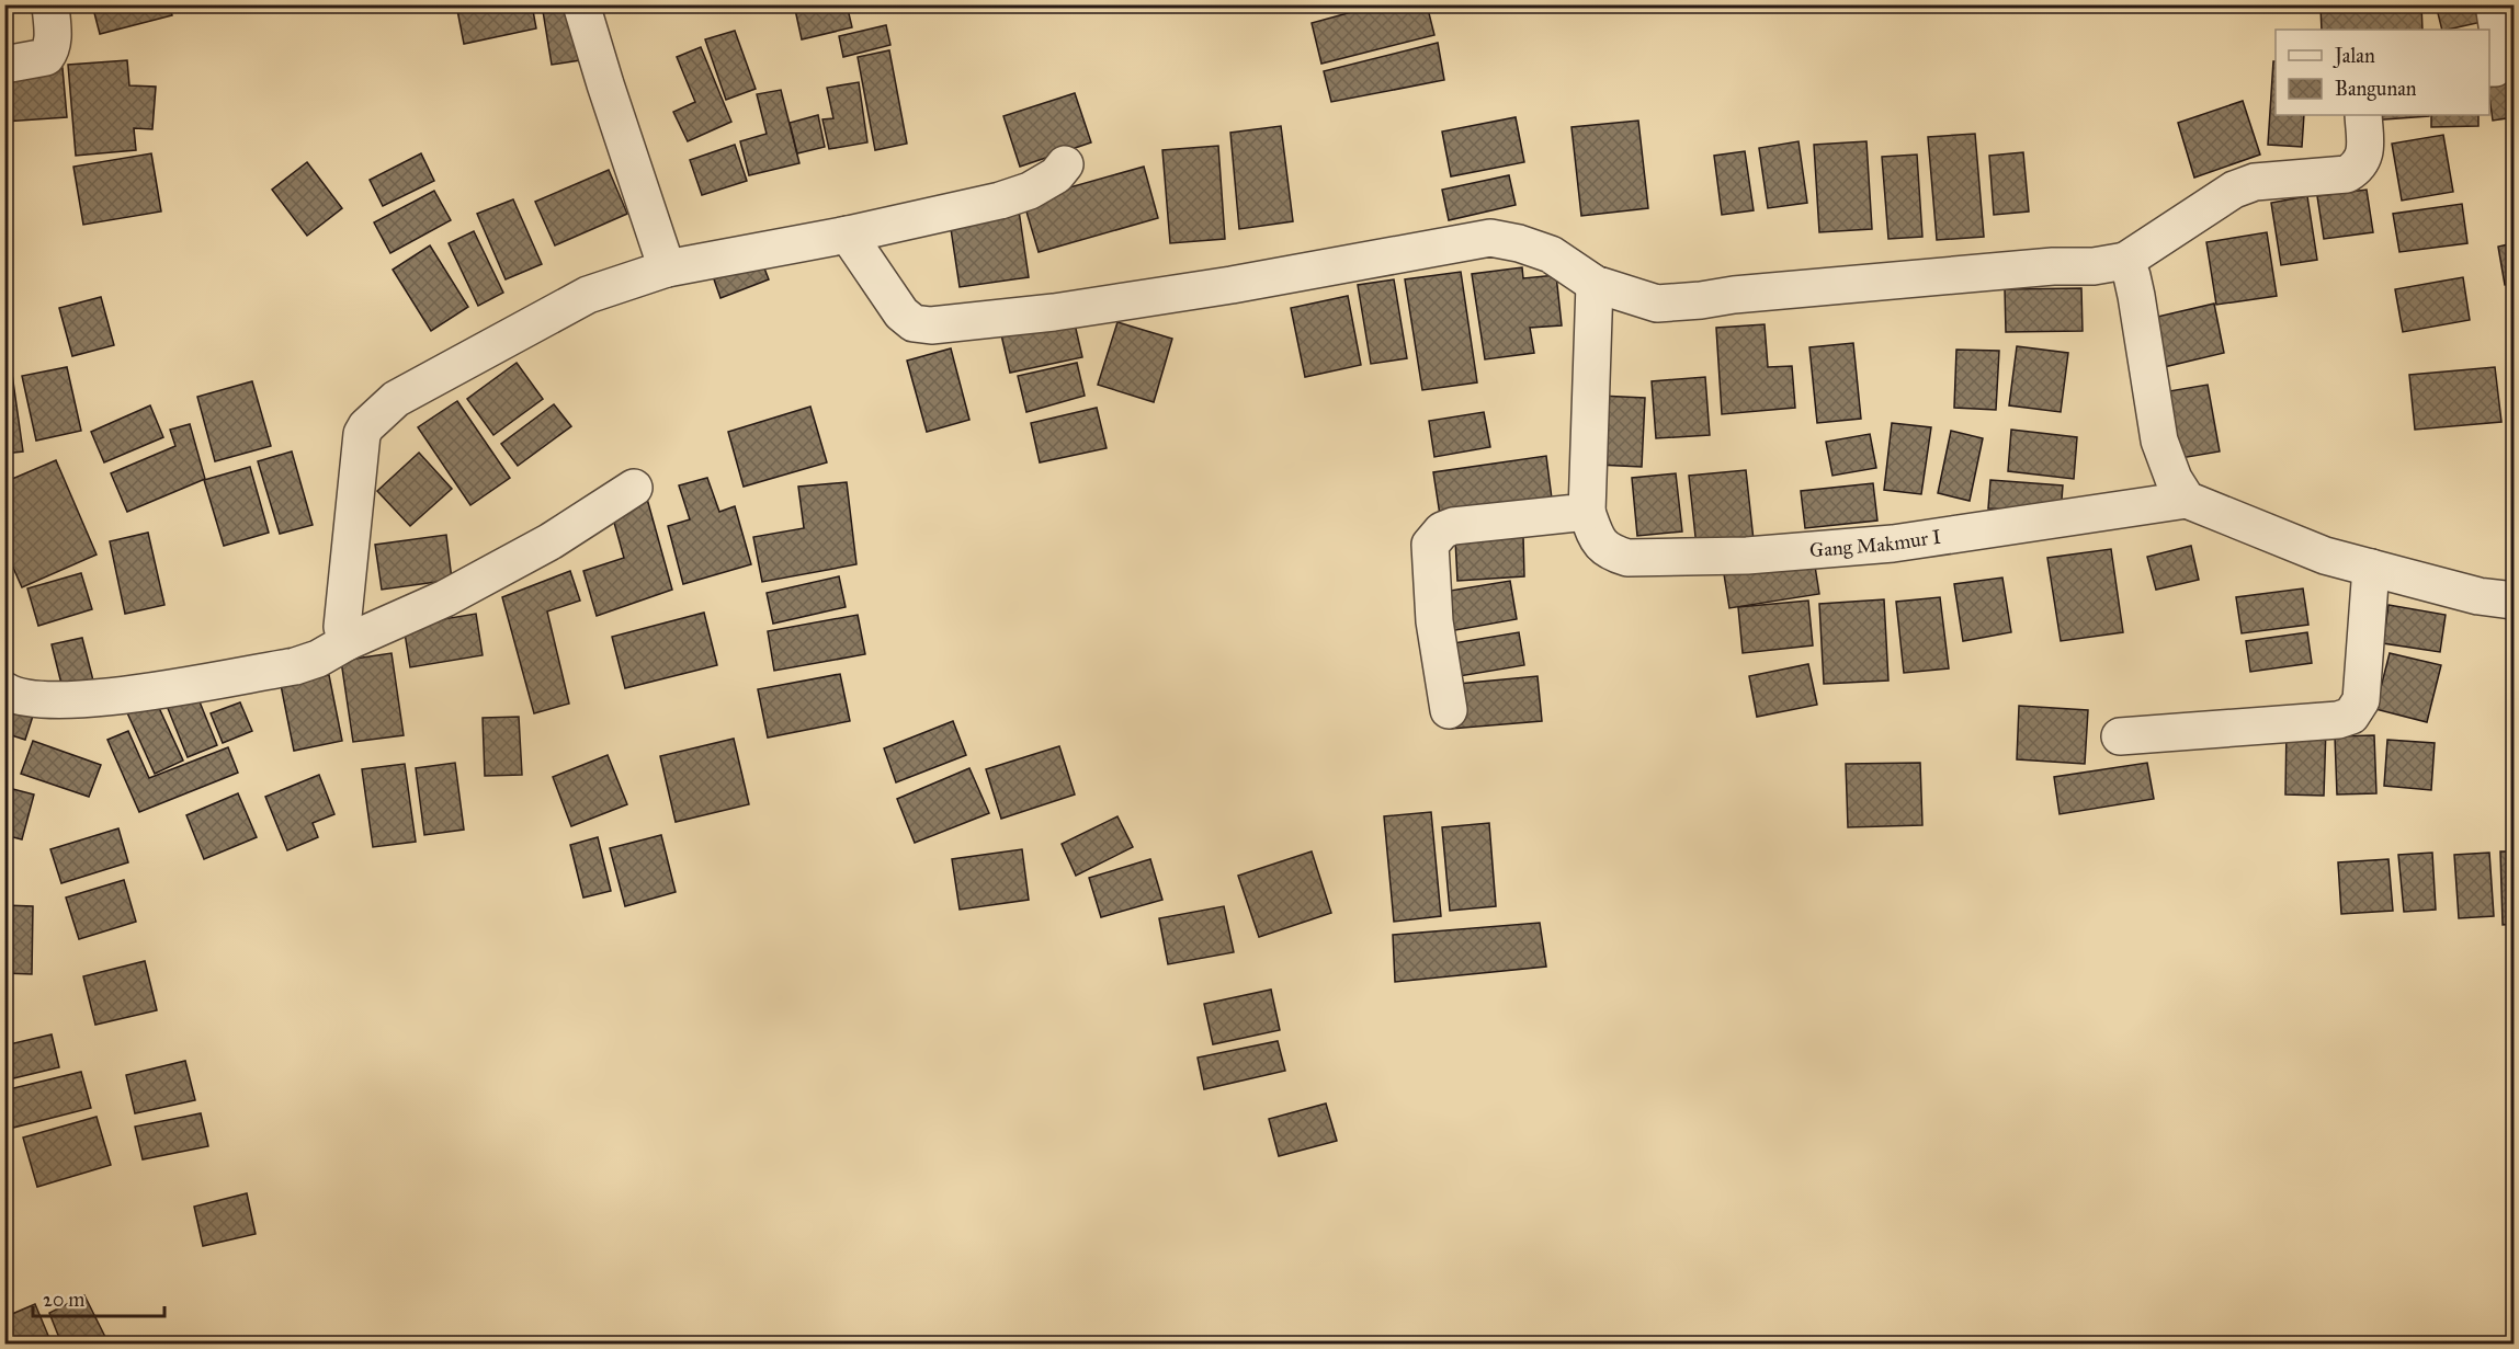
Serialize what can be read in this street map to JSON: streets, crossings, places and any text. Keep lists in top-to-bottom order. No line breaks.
{"streets":{"street":["Gang Makmur I"]},"legend":["Jalan","Bangunan"],"scale_bar":"20 m"}
